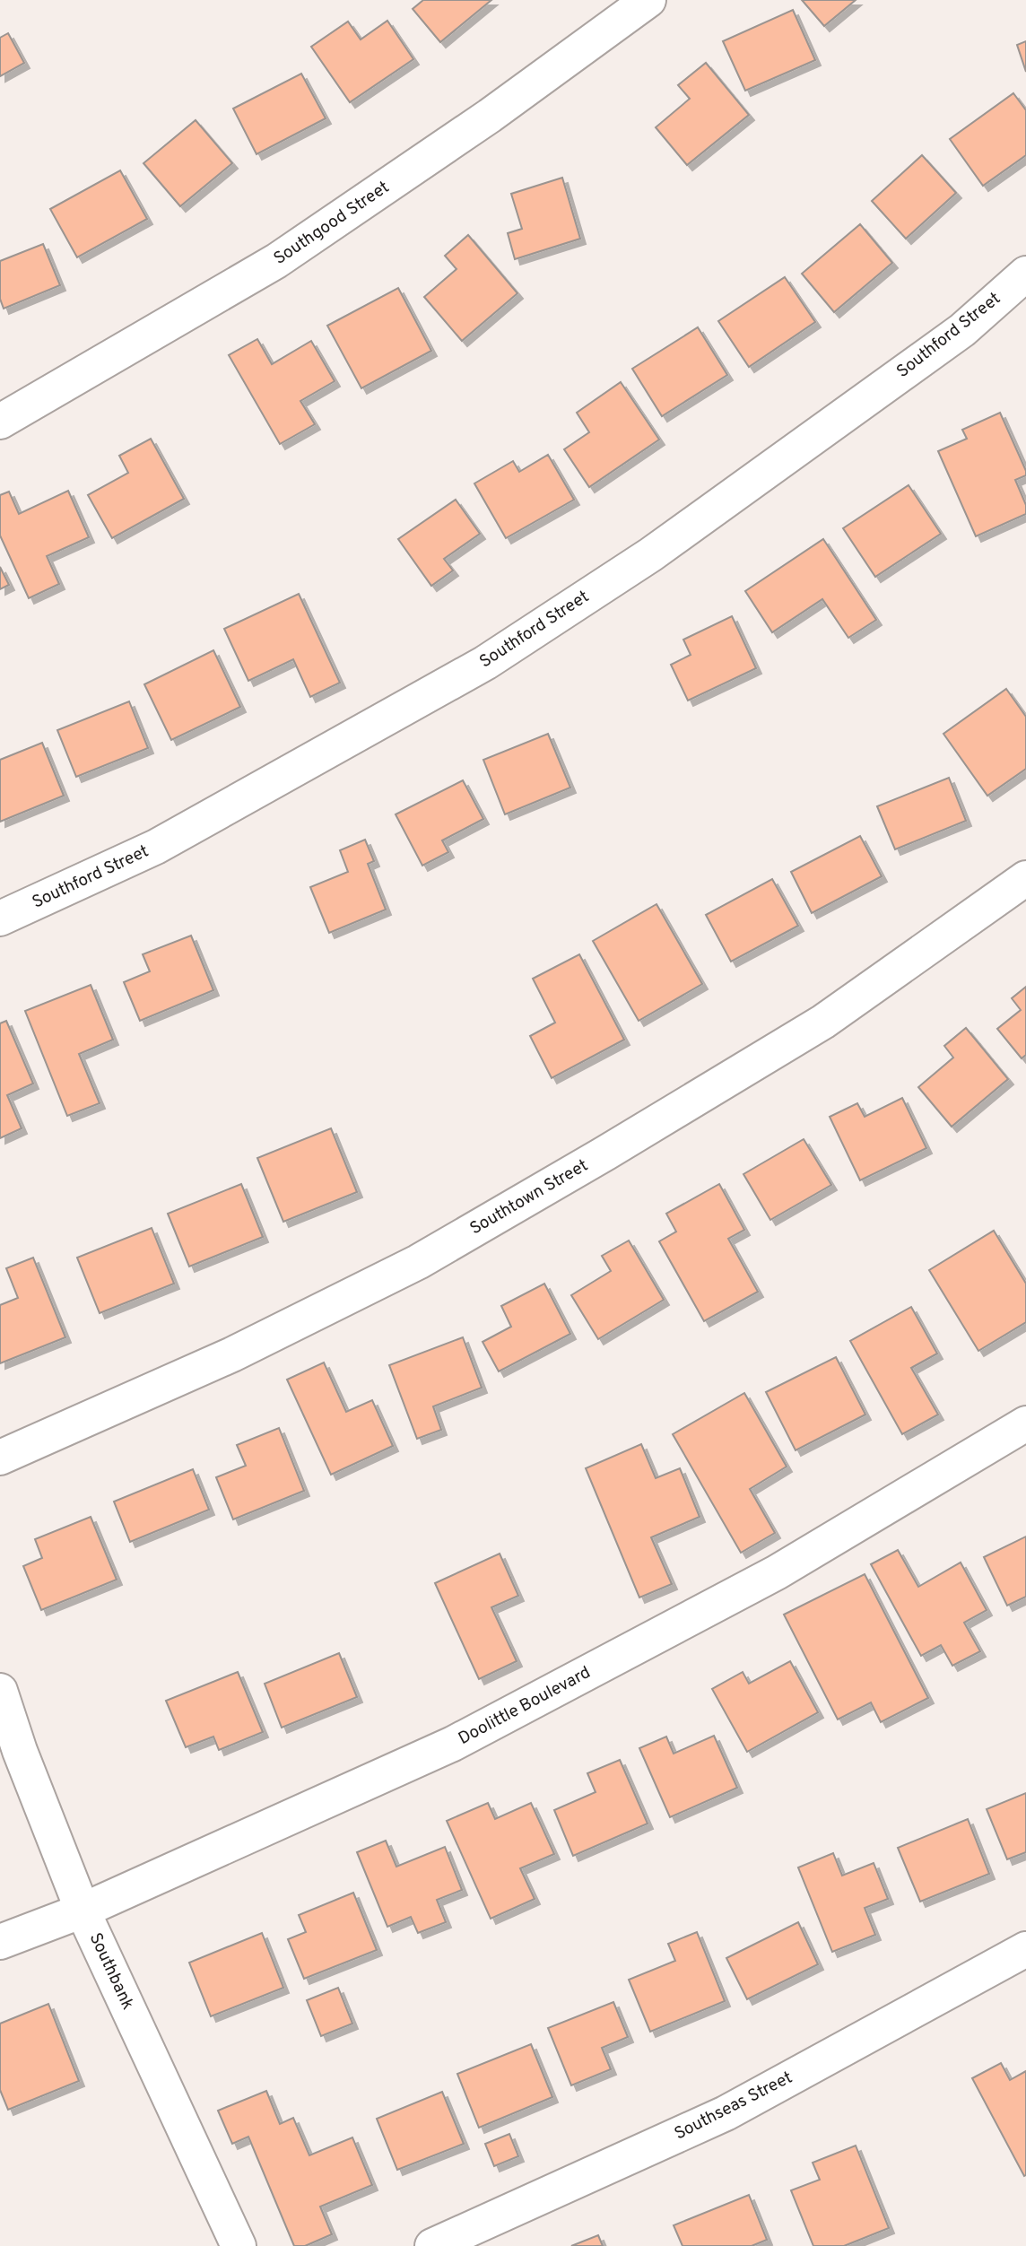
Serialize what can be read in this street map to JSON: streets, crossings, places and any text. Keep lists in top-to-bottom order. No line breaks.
{"streets":{"street":["Southgood Street","Southford Street","Southtown Street","Doolittle Boulevard","Southbank","Southseas Street"]},"crossings":[["Doolittle Boulevard","Southbank"]]}
